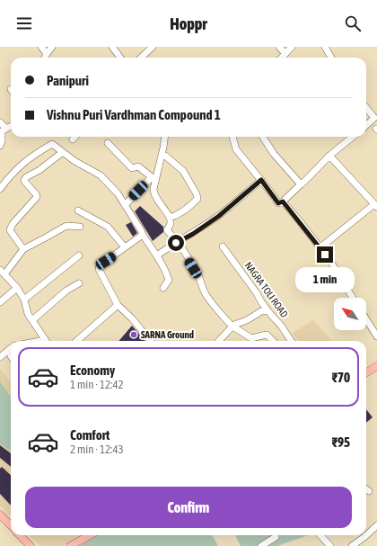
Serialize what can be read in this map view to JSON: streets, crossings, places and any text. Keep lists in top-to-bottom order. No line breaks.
{"streets":{"street":["NAGRA TOLI ROAD"]},"places":["SARNA Ground"],"north":"top left","page":{"header":"Hoppr","banner":["Panipuri","Vishnu Puri Vardhman Compound 1"],"bubble":"1 min","list":[{"name":"Economy","note":"1 min · 12:42","value":"₹70"},{"name":"Comfort","note":"2 min · 12:43","value":"₹95"}],"buttons":"Confirm"}}
